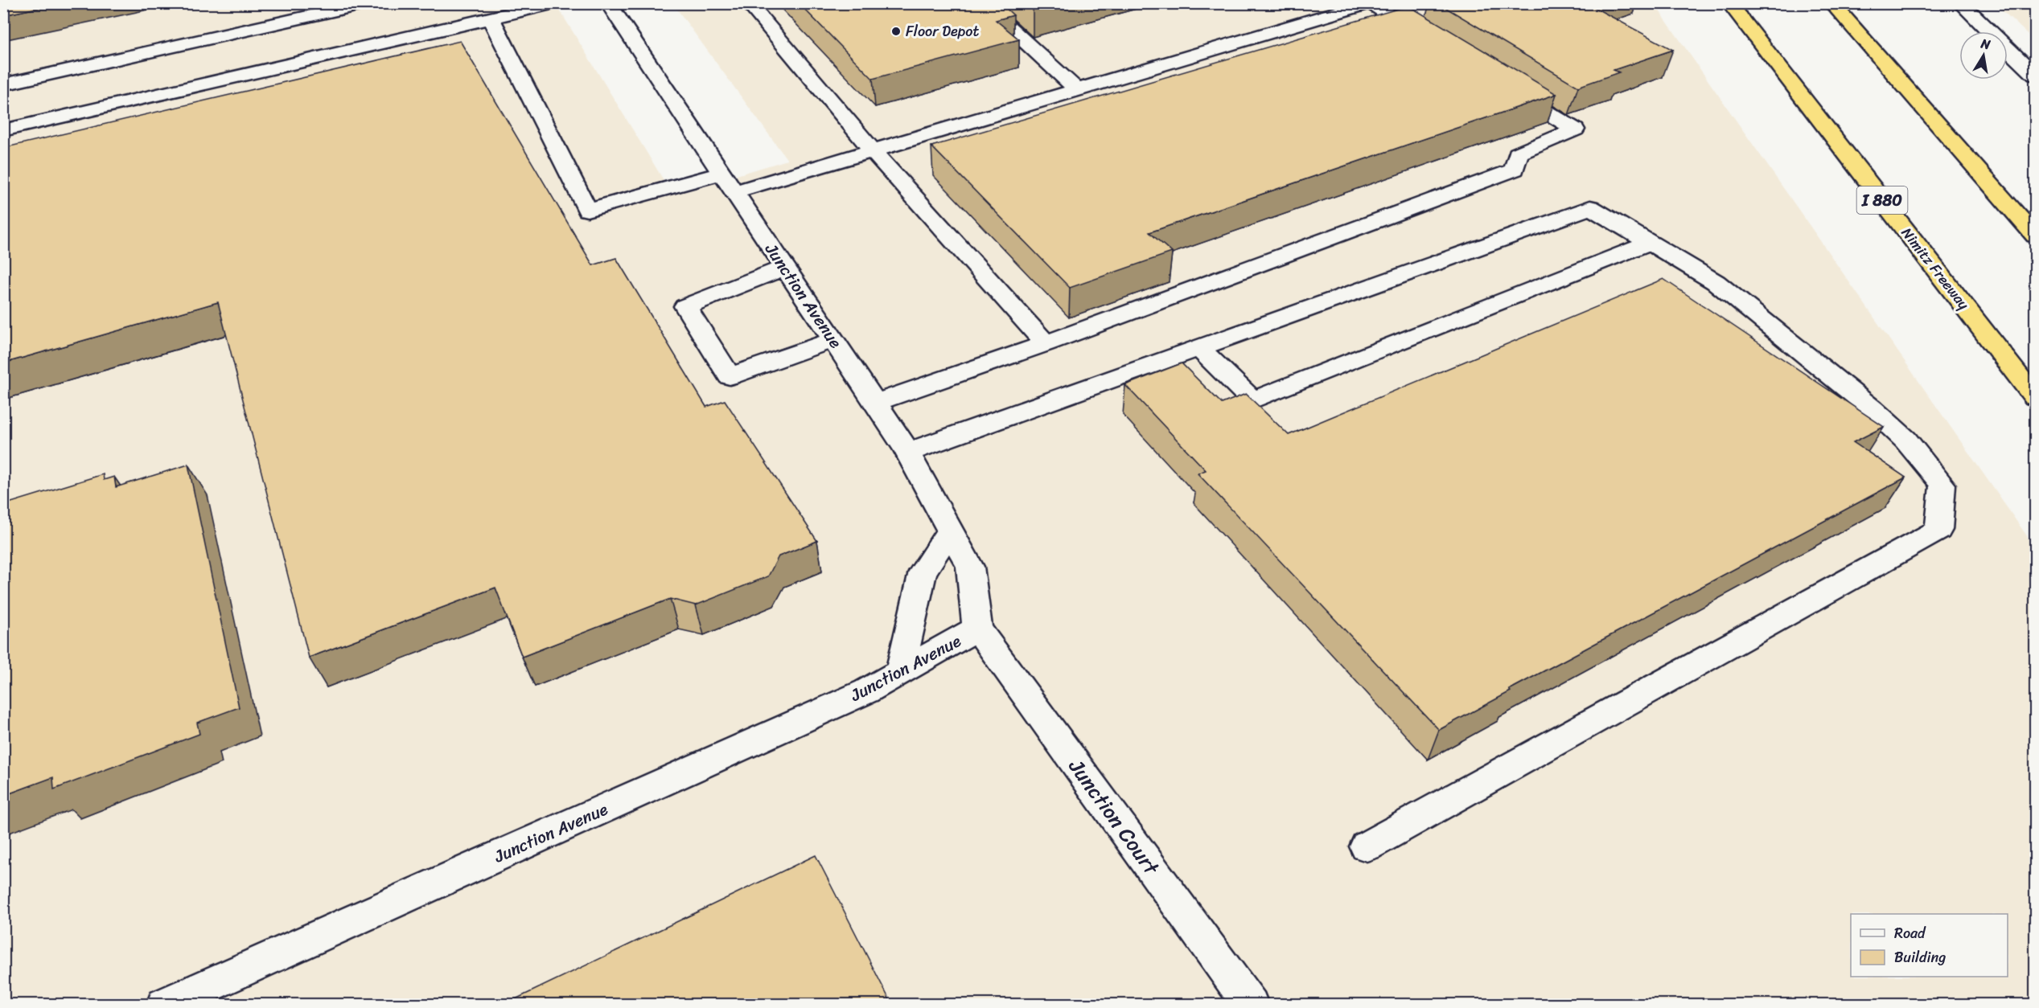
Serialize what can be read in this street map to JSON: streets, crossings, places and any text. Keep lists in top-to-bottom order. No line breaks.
{"streets":{"highway":["I 880","Nimitz Freeway"],"street":["Junction Avenue","Junction Court"]},"crossings":[["Junction Avenue","Junction Court"]],"places":["Floor Depot"],"legend":["Road","Building"],"north":"top"}
